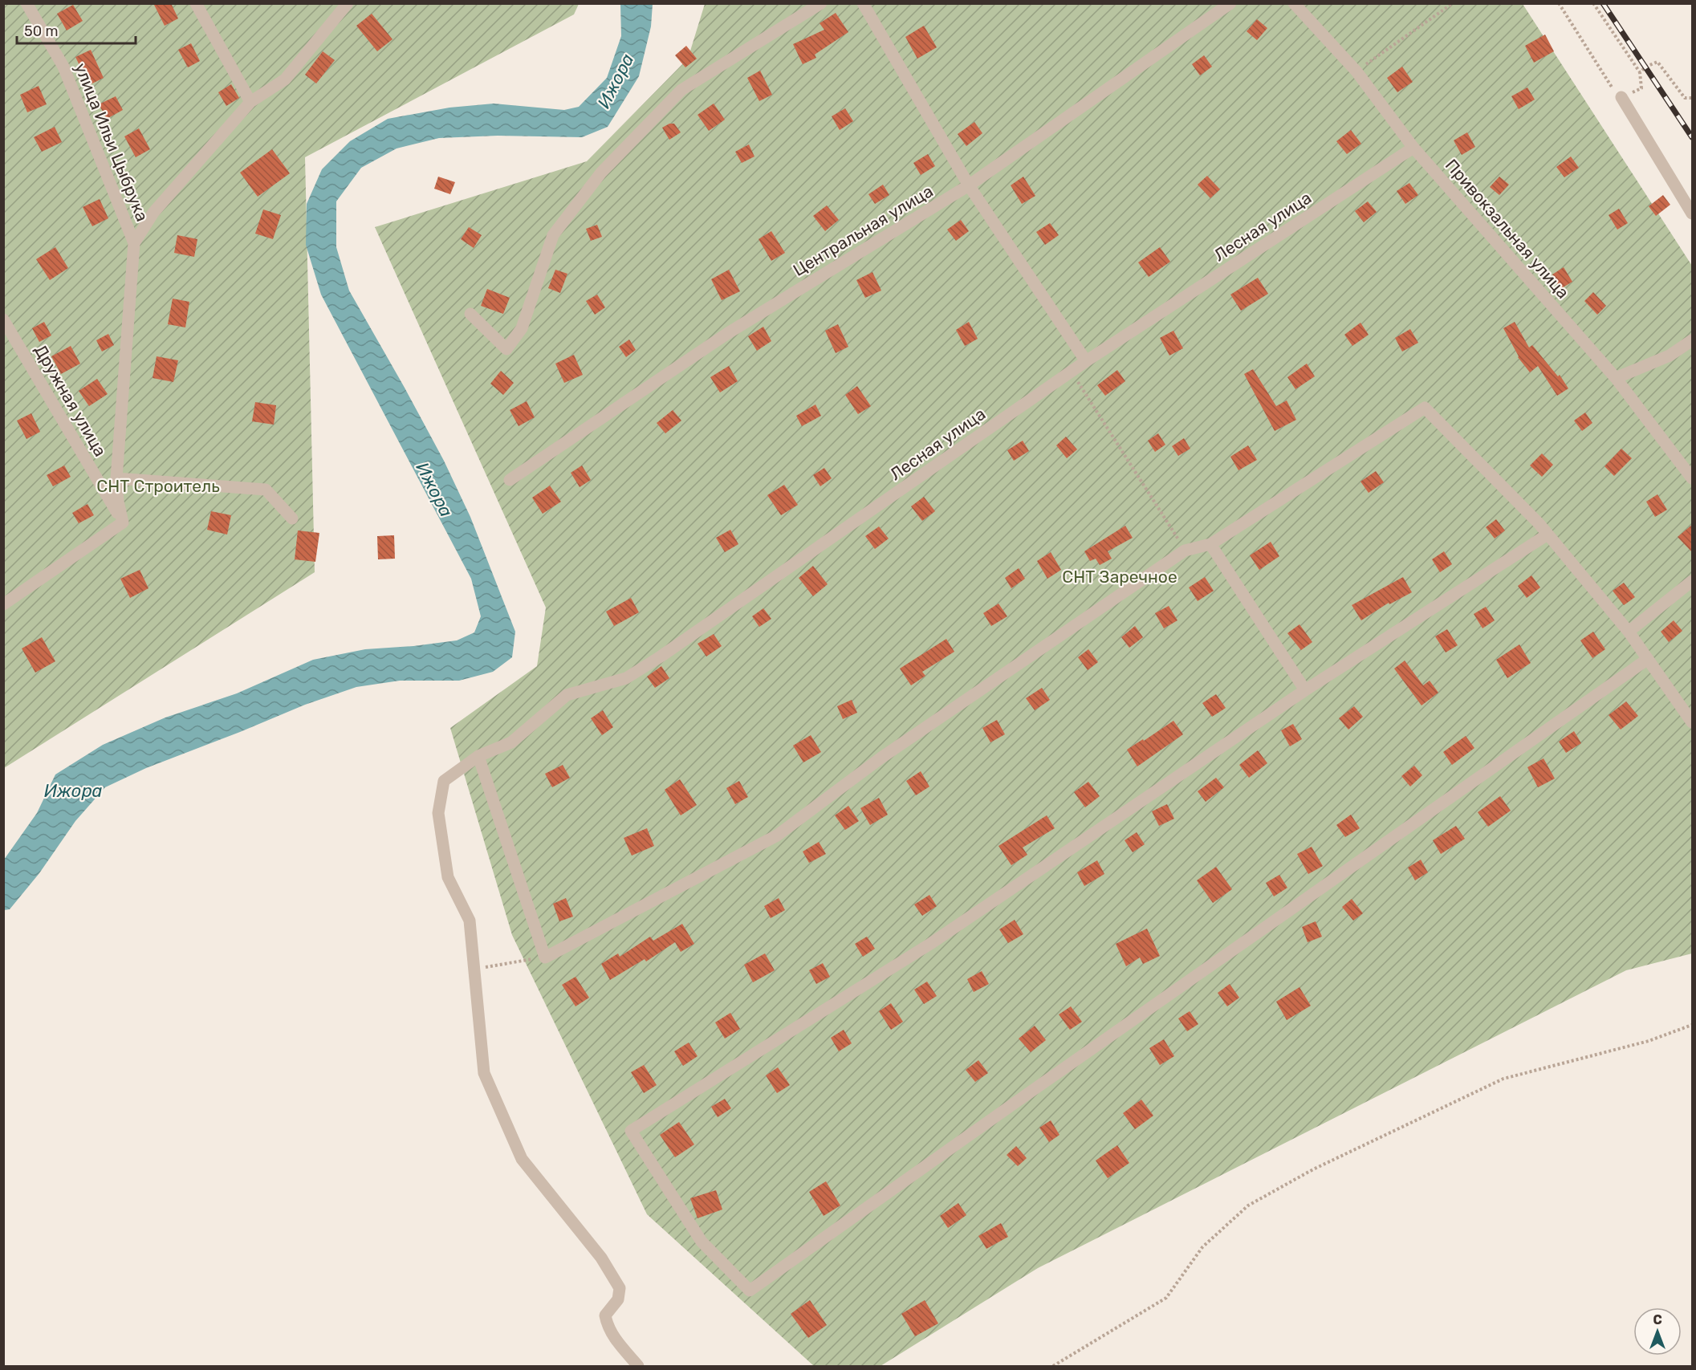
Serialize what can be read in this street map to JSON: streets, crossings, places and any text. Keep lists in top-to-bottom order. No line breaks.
{"streets":{"street":["улица Ильи Цыбрука","Лесная улица","Привокзальная улица","Центральная улица","Дружная улица"]},"crossings":[["Лесная улица","Привокзальная улица"]],"water":["Ижора"],"parks":["СНТ Строитель","СНТ Заречное"],"scale_bar":"50 m","north":"top"}
